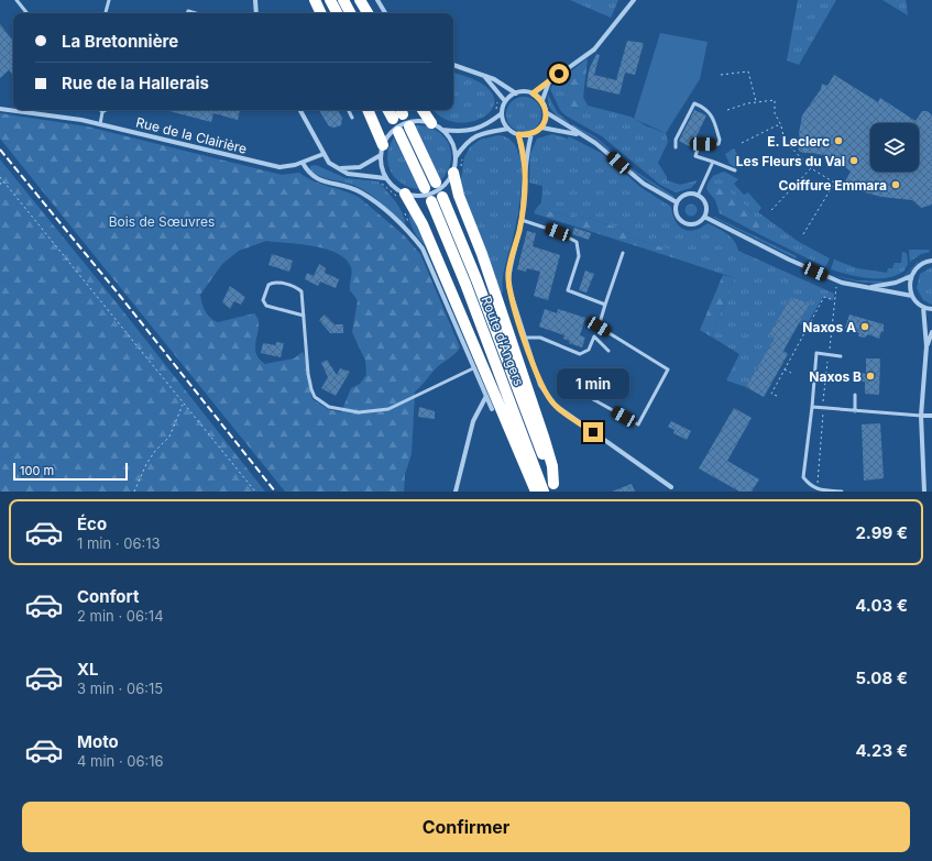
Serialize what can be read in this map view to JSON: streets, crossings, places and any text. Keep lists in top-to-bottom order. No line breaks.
{"streets":{"highway":["Route d'Angers"],"street":["Rue de la Clairière"]},"parks":["Bois de Sœuvres"],"places":["E. Leclerc","Les Fleurs du Val","Coiffure Emmara","Naxos A","Naxos B"],"scale_bar":"100 m","page":{"banner":["La Bretonnière","Rue de la Hallerais"],"bubble":"1 min","scale":"100 m","list":[{"name":"Éco","note":"1 min · 06:13","value":"2.99 €"},{"name":"Confort","note":"2 min · 06:14","value":"4.03 €"},{"name":"XL","note":"3 min · 06:15","value":"5.08 €"},{"name":"Moto","note":"4 min · 06:16","value":"4.23 €"}],"buttons":"Confirmer"}}
